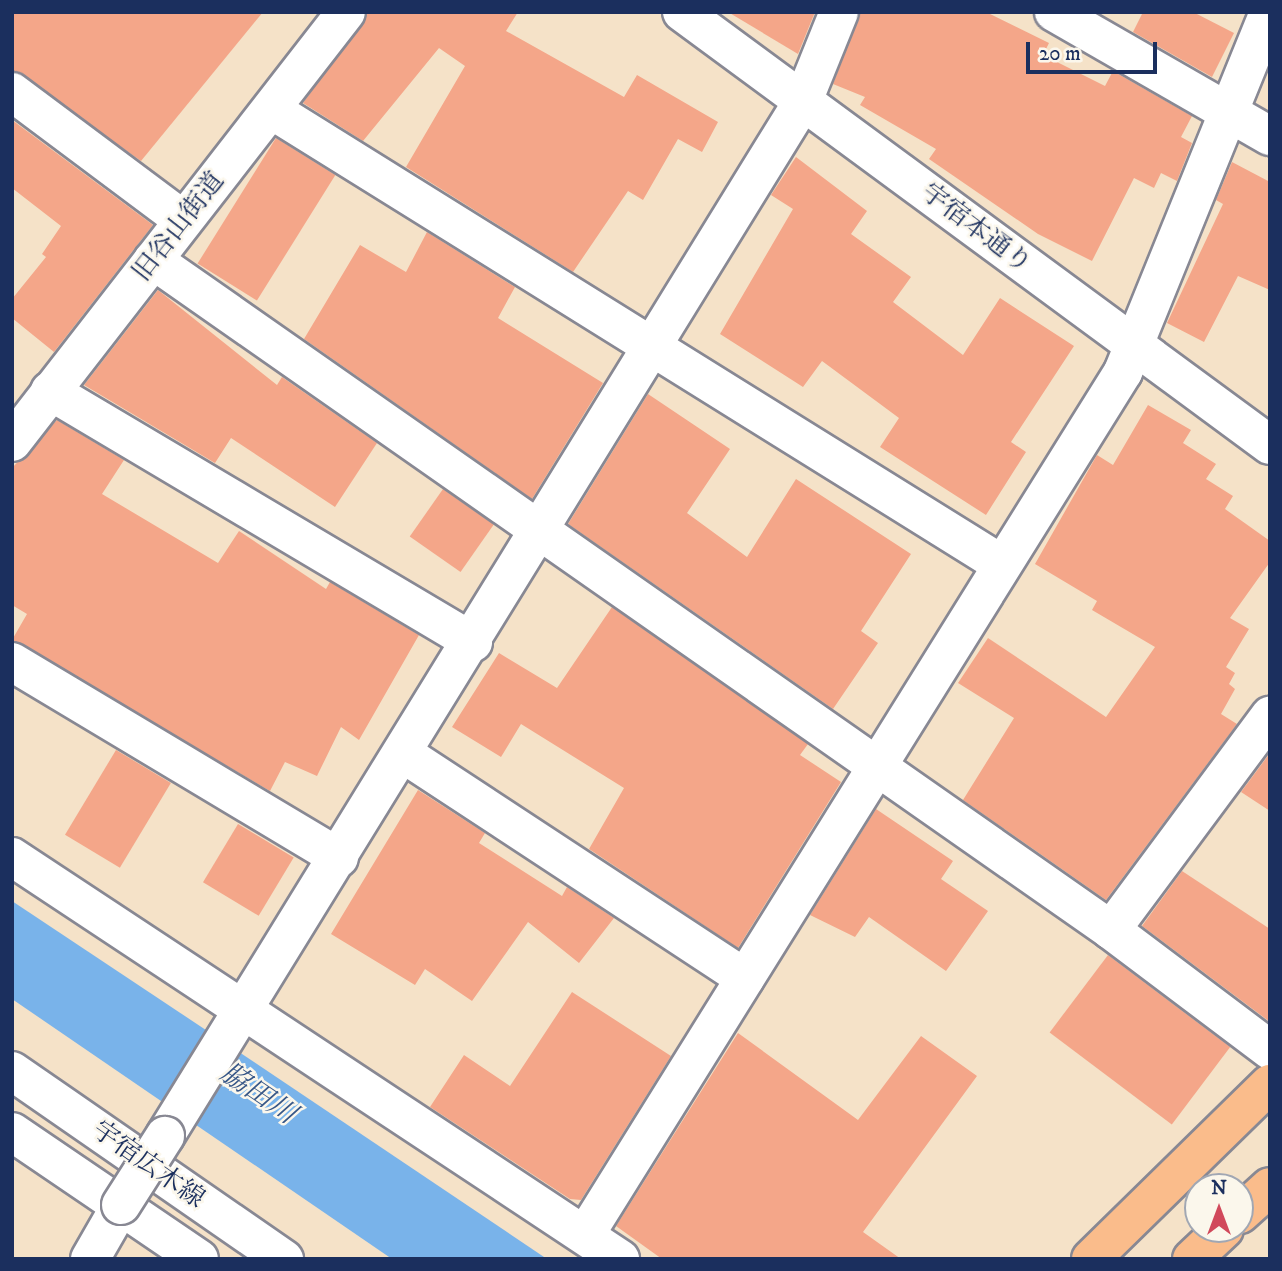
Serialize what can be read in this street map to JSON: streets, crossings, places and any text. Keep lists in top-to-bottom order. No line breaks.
{"streets":{"street":["旧谷山街道","宇宿本通り","宇宿広木線"]},"water":["脇田川"],"scale_bar":"20 m","north":"top"}
